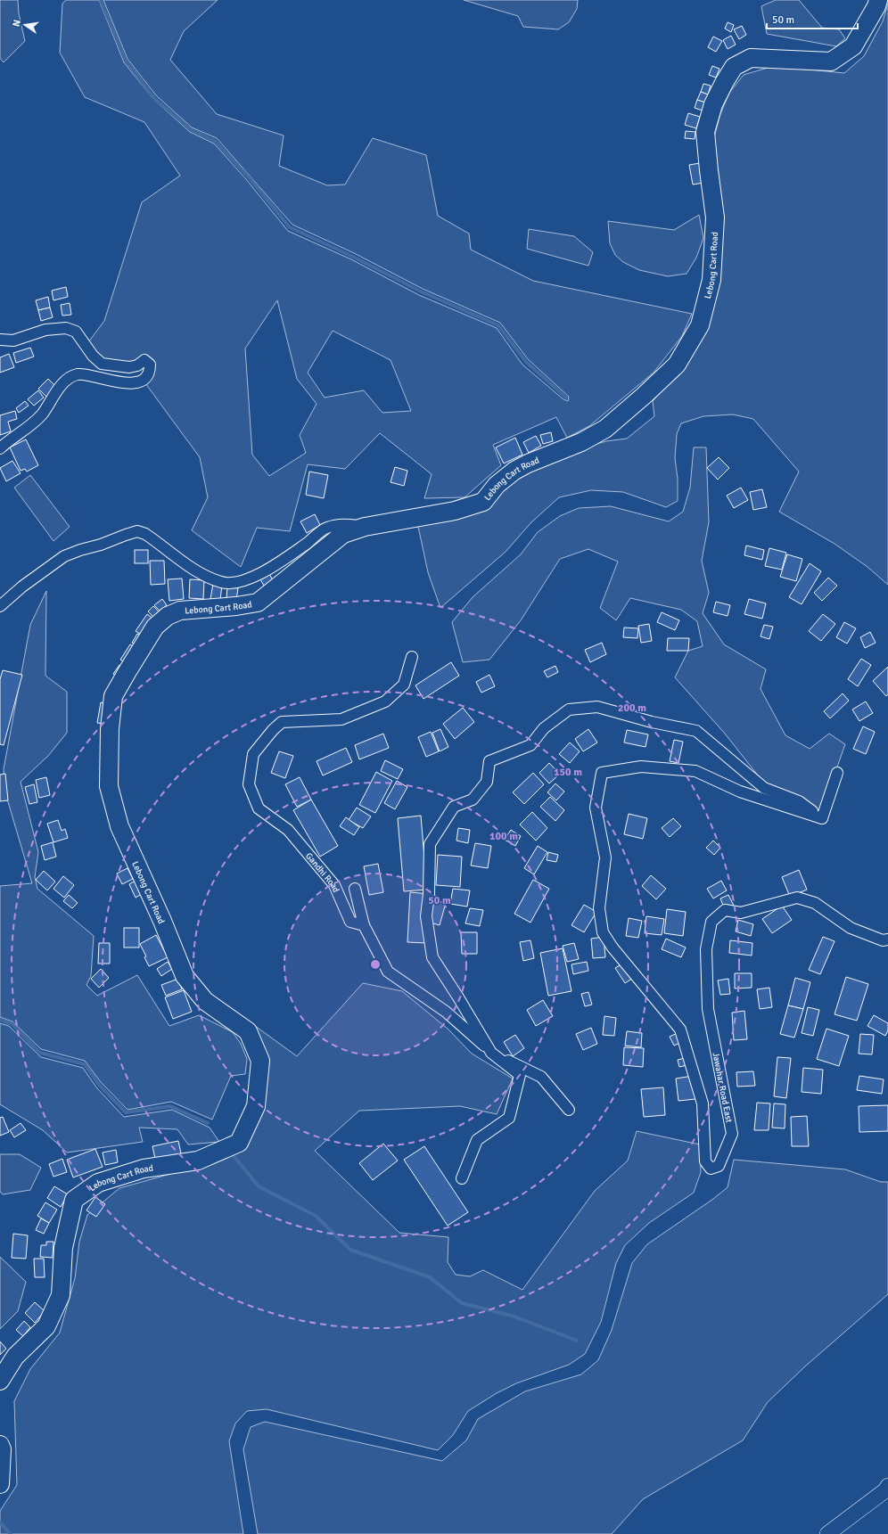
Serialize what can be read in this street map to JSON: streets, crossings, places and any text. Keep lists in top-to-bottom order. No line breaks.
{"streets":{"highway":["Lebong Cart Road"],"street":["Gandhi Road","Jawahar Road East"]},"scale_bar":"50 m","north":"left","rings":["200 m","150 m","100 m","50 m"]}
